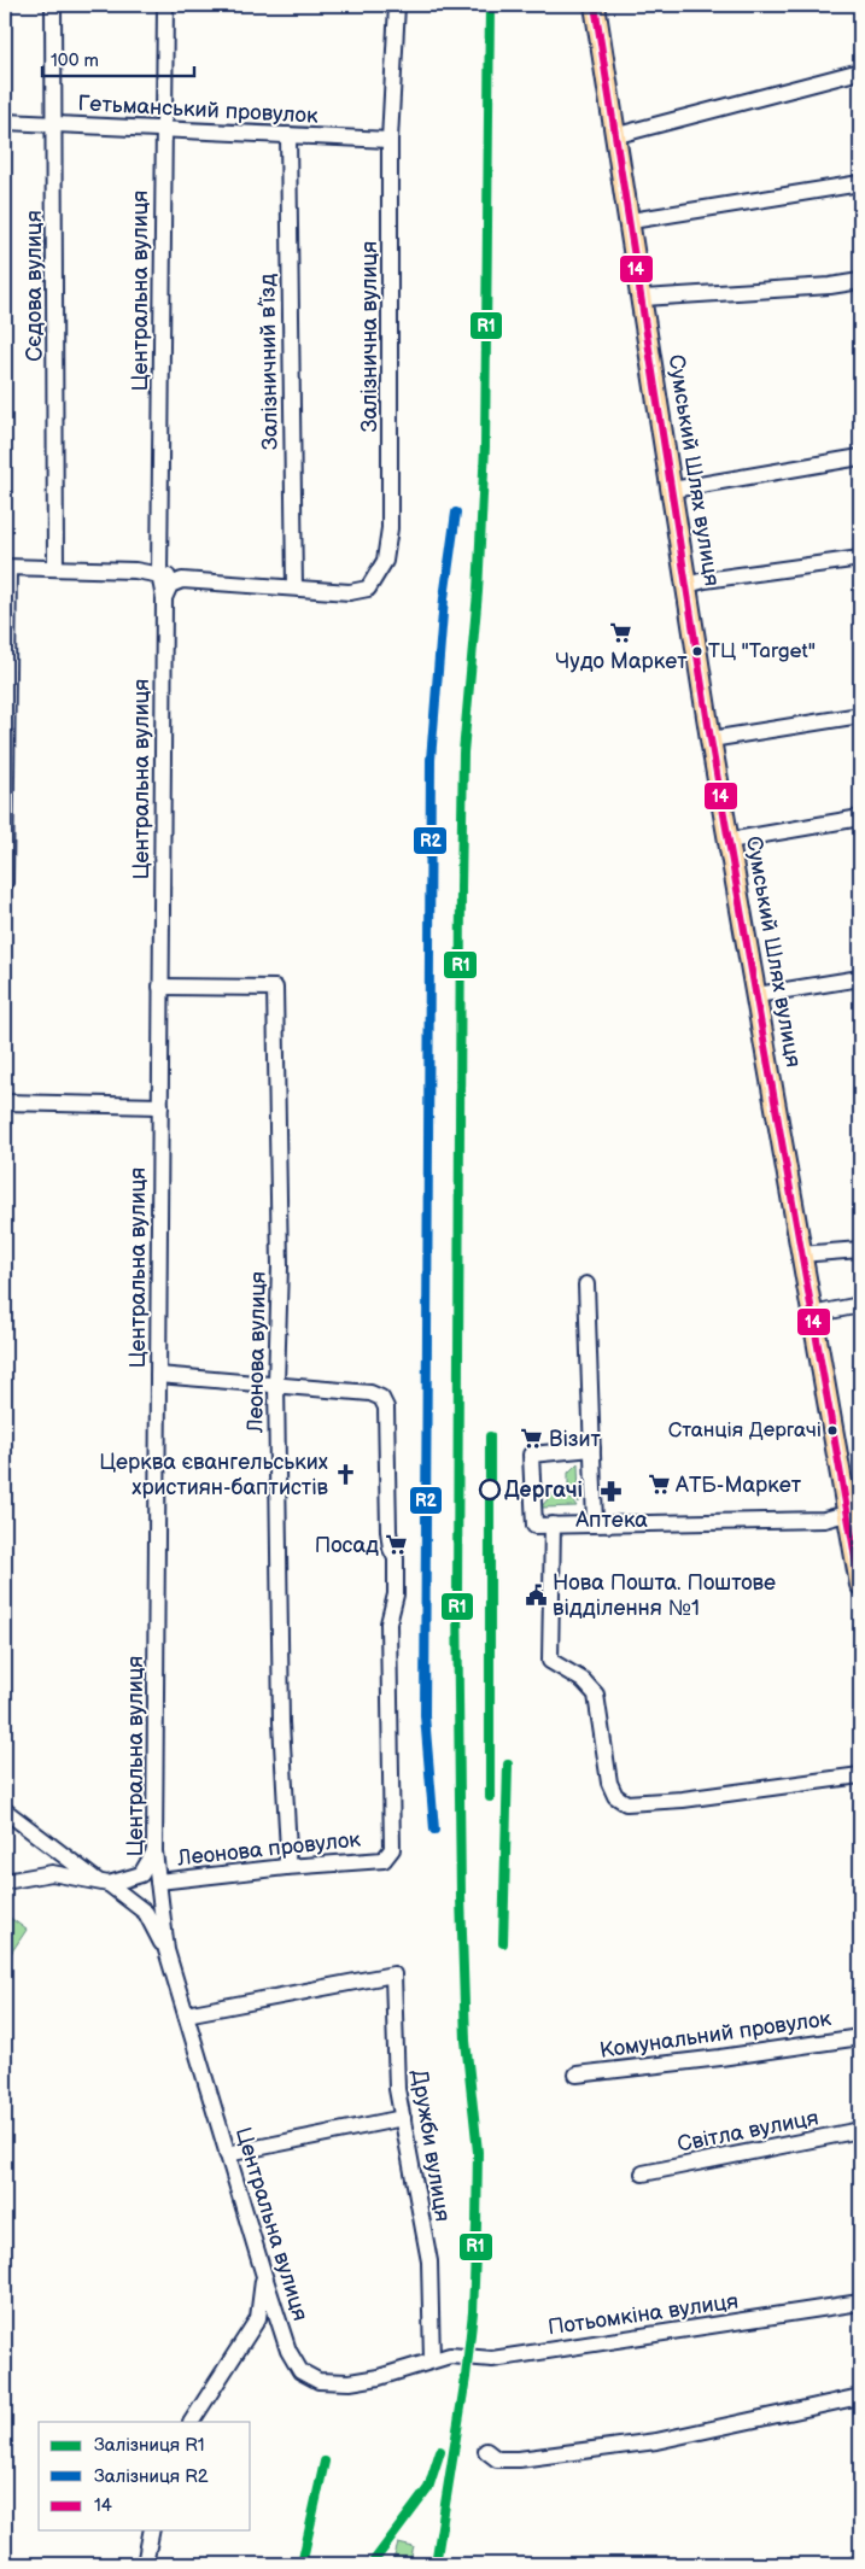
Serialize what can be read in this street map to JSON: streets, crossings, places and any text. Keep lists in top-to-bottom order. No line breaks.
{"streets":{"main road":["Сумський Шлях вулиця"],"street":["Гетьманський провулок","Сєдова вулиця","Центральна вулиця","Залізнична вулиця","Залізничний в’їзд","Леонова вулиця","Леонова провулок","Комунальний провулок","Світла вулиця","Дружби вулиця","Потьомкіна вулиця"]},"crossings":[["Гетьманський провулок","Сєдова вулиця"],["Гетьманський провулок","Центральна вулиця"],["Гетьманський провулок","Залізнична вулиця"],["Гетьманський провулок","Залізничний в’їзд"],["Центральна вулиця","Леонова вулиця"],["Центральна вулиця","Леонова провулок"],["Центральна вулиця","Дружби вулиця"],["Центральна вулиця","Потьомкіна вулиця"],["Залізнична вулиця","Залізничний в’їзд"],["Леонова вулиця","Леонова провулок"],["Дружби вулиця","Потьомкіна вулиця"]],"places":{"supermarket":["Чудо Маркет","Візит","АТБ-Маркет","Посад"],"other":["ТЦ \"Target\"","Станція Дергачі","Дергачі"],"church":["Церква євангельських християн-баптистів"],"pharmacy":["Аптека"],"public building":["Нова Пошта. Поштове відділення №1"]},"lines":["rail line R1","transit line 14","rail line R2"],"legend":["Залізниця R1","Залізниця R2","14"],"scale_bar":"100 m"}
